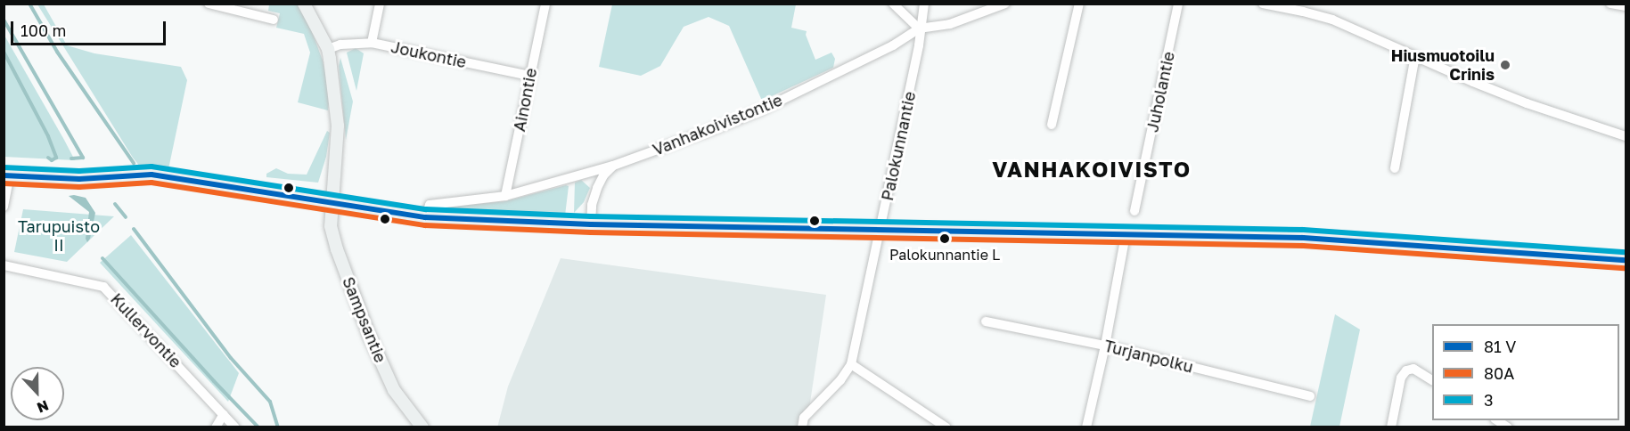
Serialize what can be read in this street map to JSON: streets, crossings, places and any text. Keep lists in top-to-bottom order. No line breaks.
{"streets":{"main road":["Sampsantie"],"street":["Joukontie","Juholantie","Ainontie","Vanhakoivistontie","Palokunnantie","Kullervontie","Turjanpolku"]},"crossings":[["Joukontie","Ainontie"],["Joukontie","Sampsantie"],["Ainontie","Vanhakoivistontie"],["Vanhakoivistontie","Palokunnantie"]],"districts":["VANHAKOIVISTO"],"parks":["Tarupuisto II"],"places":["Hiusmuotoilu Crinis","Palokunnantie L"],"lines":["transit line 3","transit line 80A"],"legend":["81 V","80A","3"],"scale_bar":"100 m","north":"bottom"}
